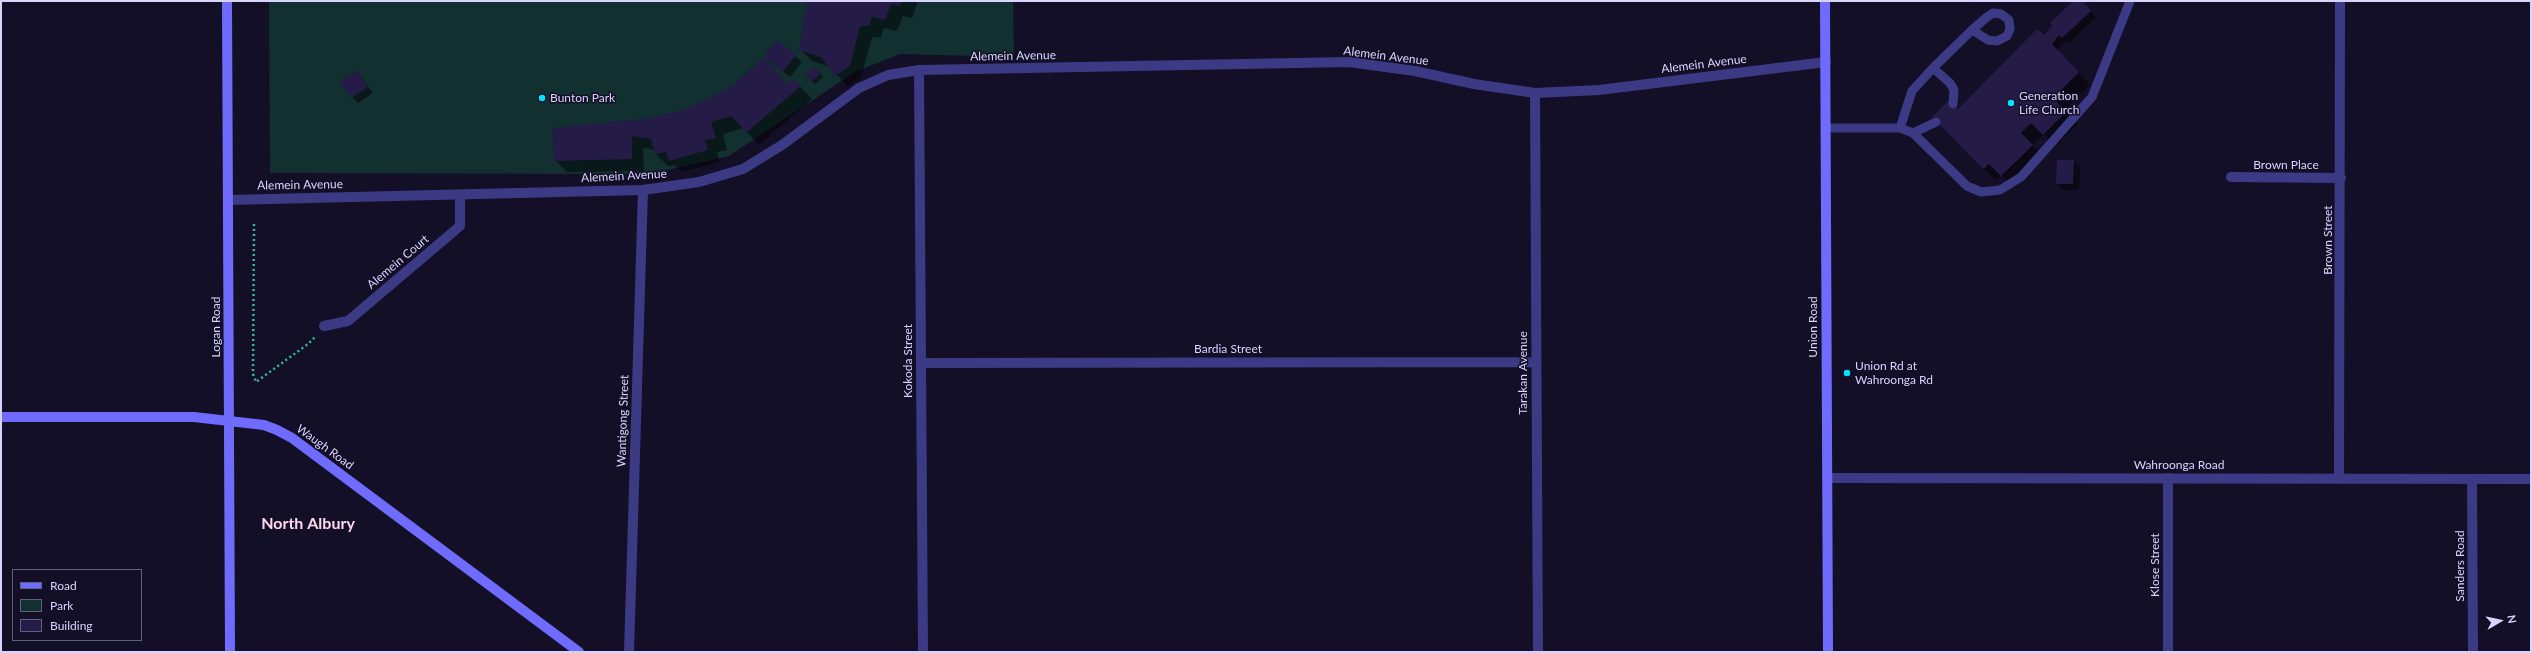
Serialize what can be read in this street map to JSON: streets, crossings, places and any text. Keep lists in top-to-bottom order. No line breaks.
{"streets":{"main road":["Logan Road","Union Road","Waugh Road"],"street":["Alemein Avenue","Brown Place","Brown Street","Alemein Court","Bardia Street","Kokoda Street","Tarakan Avenue","Wantigong Street","Wahroonga Road","Klose Street","Sanders Road"]},"crossings":[["Alemein Avenue","Alemein Court"],["Alemein Avenue","Logan Road"],["Alemein Avenue","Union Road"],["Alemein Avenue","Kokoda Street"],["Alemein Avenue","Tarakan Avenue"],["Alemein Avenue","Wantigong Street"],["Brown Place","Brown Street"],["Brown Street","Wahroonga Road"],["Logan Road","Waugh Road"],["Union Road","Wahroonga Road"],["Bardia Street","Kokoda Street"],["Bardia Street","Tarakan Avenue"],["Wahroonga Road","Klose Street"],["Wahroonga Road","Sanders Road"]],"districts":["North Albury"],"places":["Bunton Park","Generation Life Church","Union Rd at Wahroonga Rd"],"legend":["Road","Park","Building"],"north":"right"}
